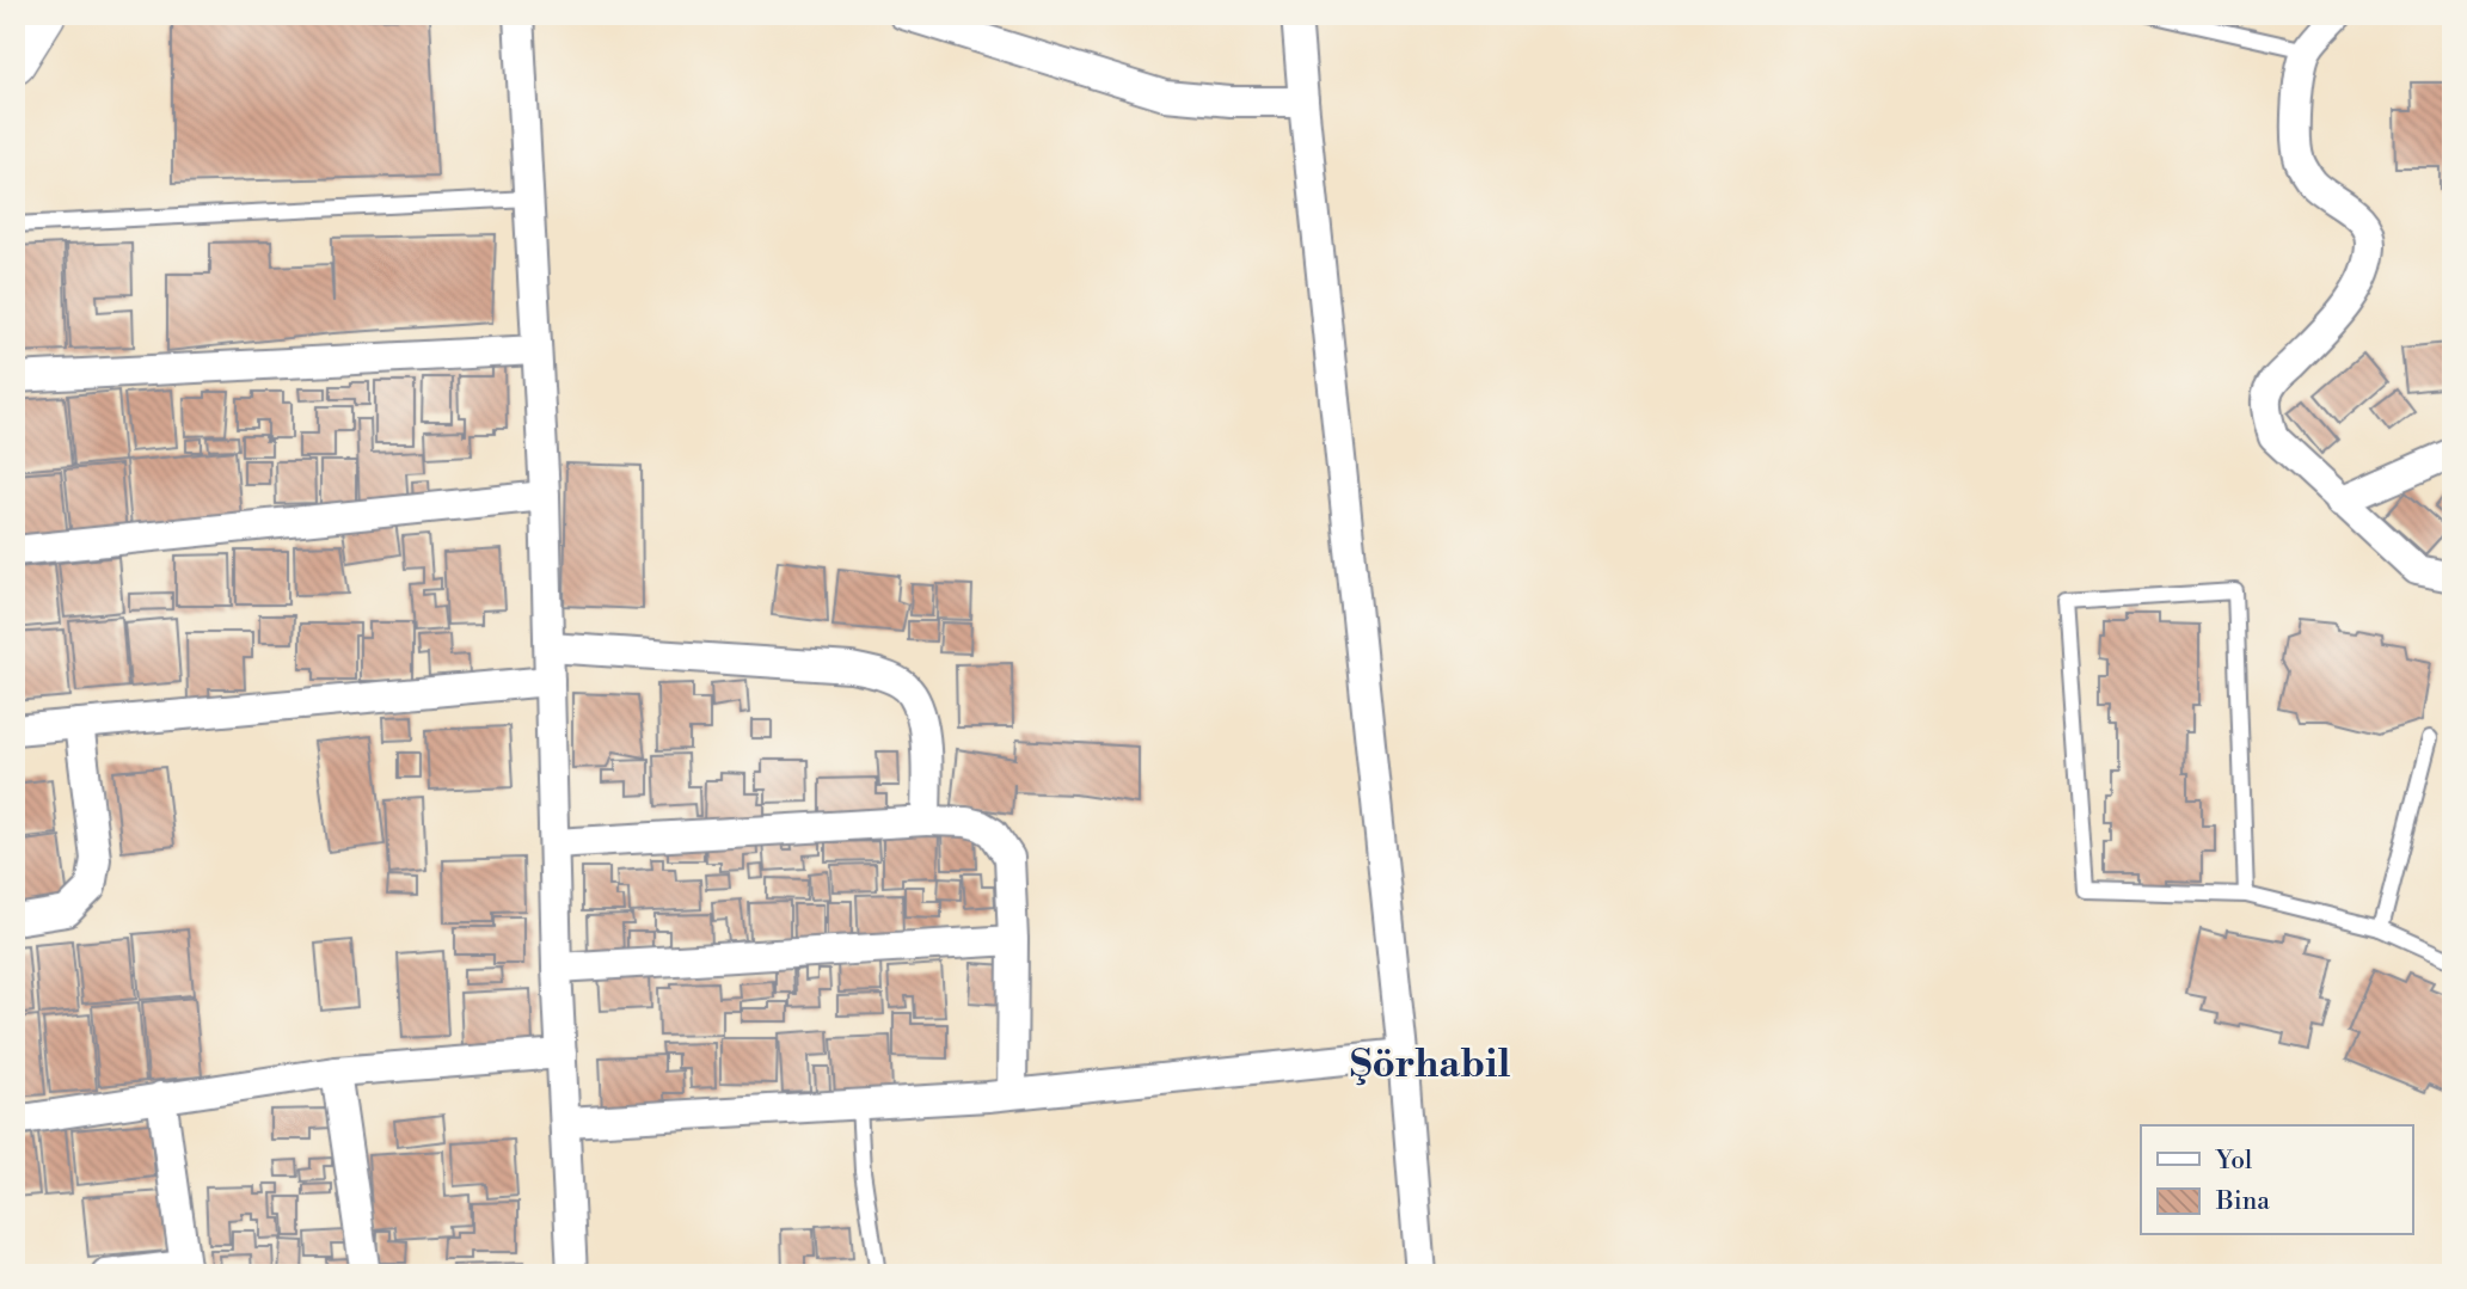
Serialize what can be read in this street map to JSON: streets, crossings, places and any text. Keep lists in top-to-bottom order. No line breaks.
{"districts":["Şörhabil"],"legend":["Yol","Bina"]}
